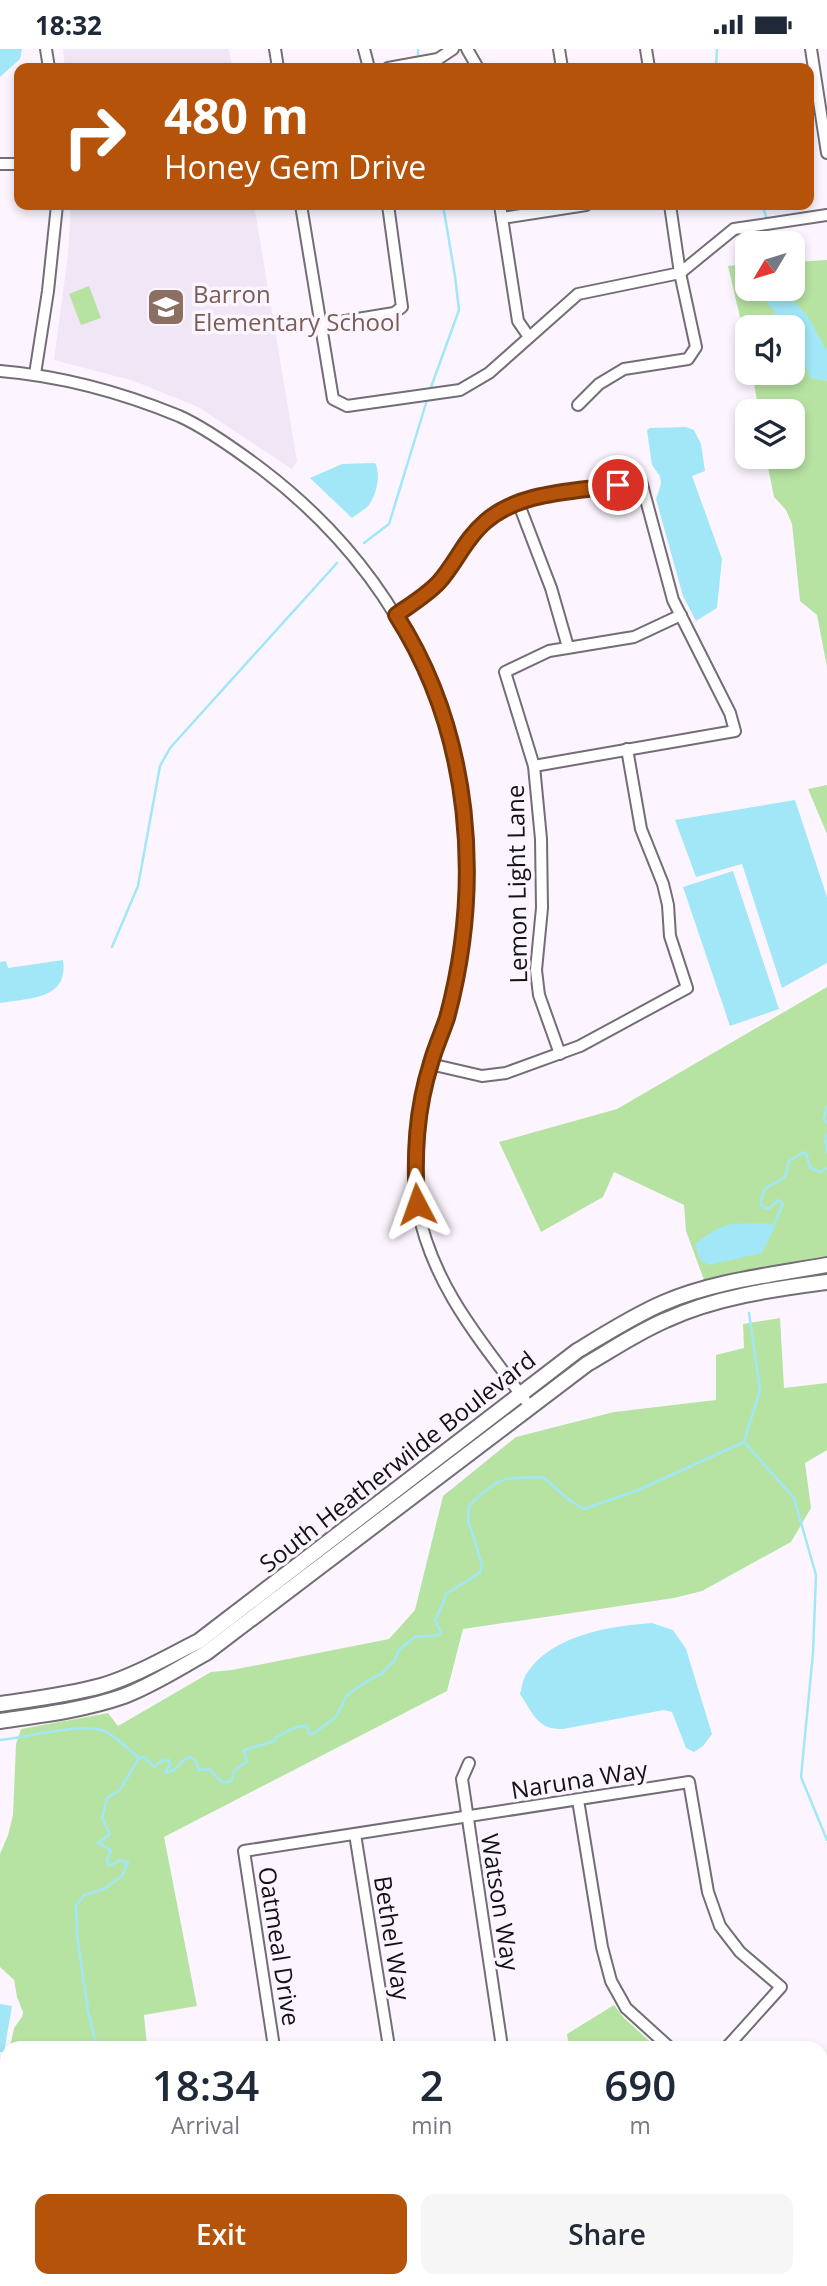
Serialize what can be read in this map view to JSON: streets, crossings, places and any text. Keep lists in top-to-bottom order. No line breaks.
{"streets":{"main road":["South Heatherwilde Boulevard"],"street":["Lemon Light Lane","Naruna Way","Watson Way","Bethel Way","Oatmeal Drive"]},"crossings":[["Naruna Way","Watson Way"],["Naruna Way","Bethel Way"],["Naruna Way","Oatmeal Drive"]],"places":{"school or university":["Barron Elementary School"]},"north":"bottom left","page":{"status":"18:32","turn":["480 m","Honey Gem Drive"],"eta":["18:34","Arrival","2","min","690","m"],"buttons":["Exit","Share"]}}
